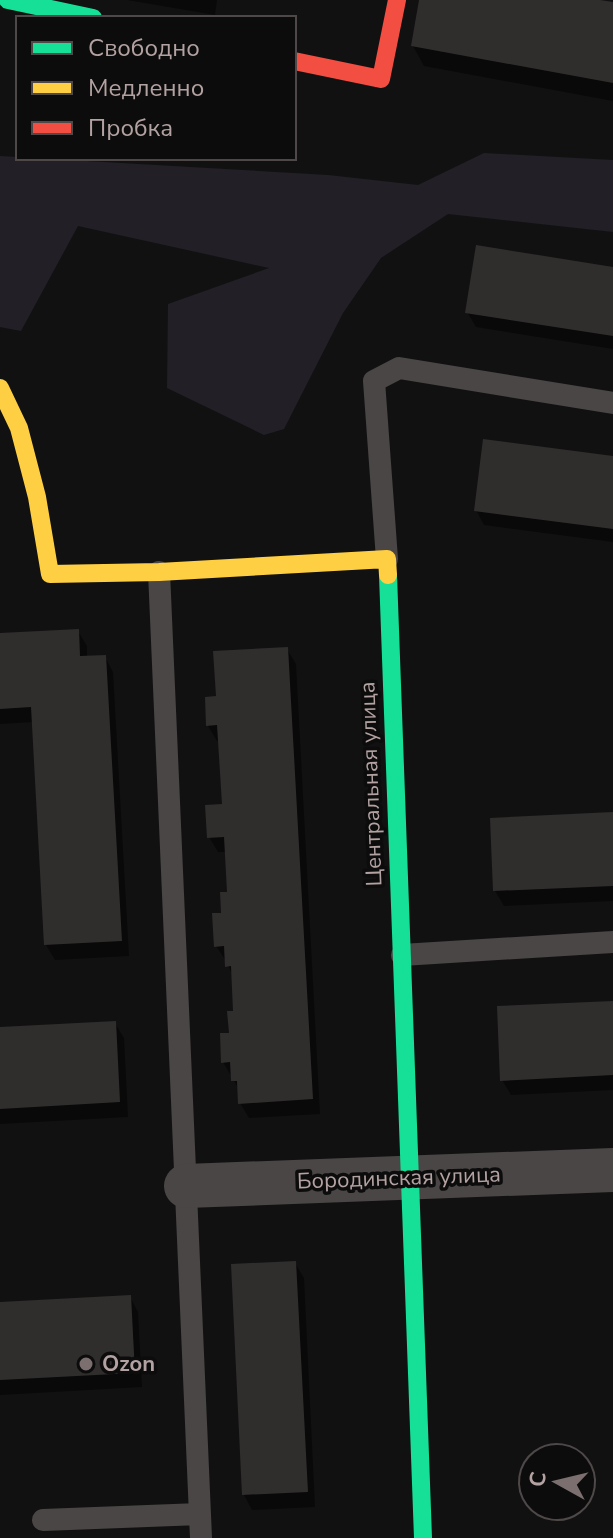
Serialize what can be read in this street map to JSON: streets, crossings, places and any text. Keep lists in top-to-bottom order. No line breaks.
{"streets":{"street":["Центральная улица","Бородинская улица"]},"crossings":[["Центральная улица","Бородинская улица"]],"places":["Ozon"],"legend":["Свободно","Медленно","Пробка"],"north":"left"}
